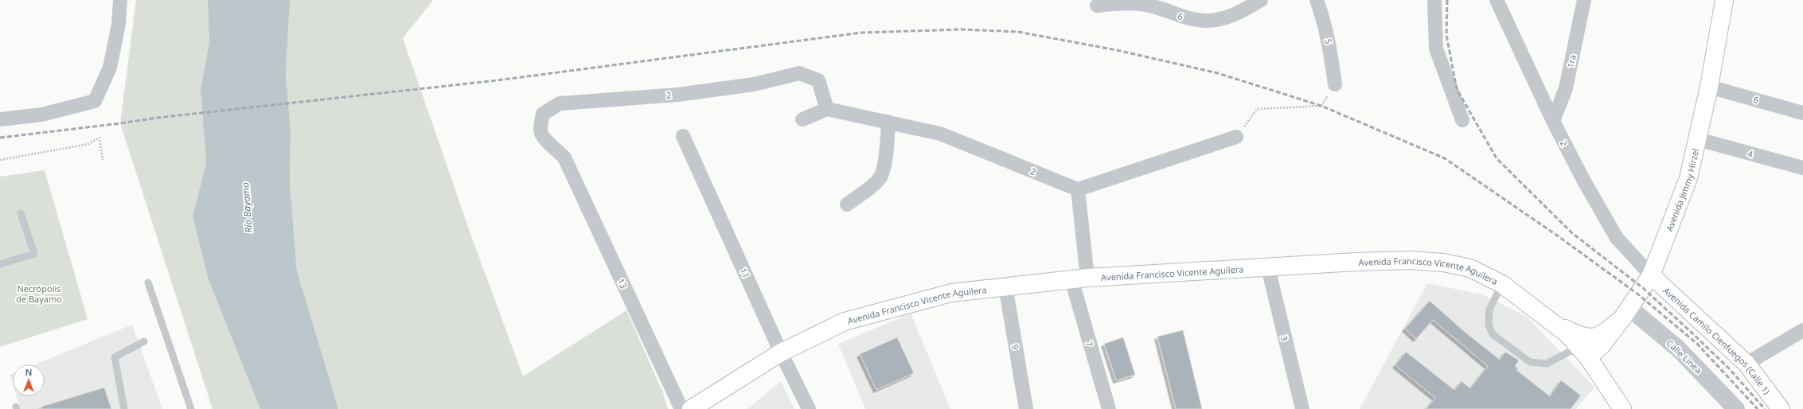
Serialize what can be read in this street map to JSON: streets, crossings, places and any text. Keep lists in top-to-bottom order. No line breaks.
{"streets":{"main road":["Avenida Jimmy Hirzel","Avenida Francisco Vicente Aguilera","Avenida Camilo Cienfuegos (Calle 1)"],"street":["6","5","1ra","2","4","11","13","3","7","9","Calle Linea"]},"crossings":[["6","Avenida Jimmy Hirzel"],["1ra","2"],["2","Avenida Jimmy Hirzel"],["2","13"],["2","Avenida Camilo Cienfuegos (Calle 1)"],["2","7"],["4","Avenida Jimmy Hirzel"],["Avenida Jimmy Hirzel","Avenida Francisco Vicente Aguilera"],["Avenida Jimmy Hirzel","Avenida Camilo Cienfuegos (Calle 1)"],["Avenida Jimmy Hirzel","Calle Linea"],["11","Avenida Francisco Vicente Aguilera"],["Avenida Francisco Vicente Aguilera","3"],["Avenida Francisco Vicente Aguilera","7"],["Avenida Francisco Vicente Aguilera","9"]],"water":["Río Bayamo"],"parks":["Necrópolis de Bayamo"],"north":"top"}
